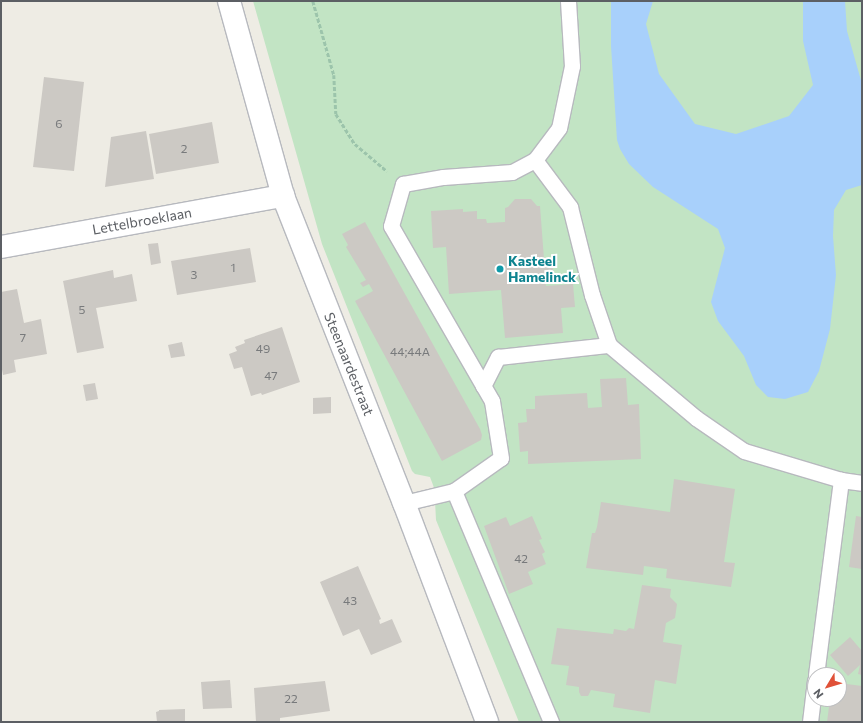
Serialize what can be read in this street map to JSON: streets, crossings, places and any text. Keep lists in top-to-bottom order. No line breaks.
{"streets":{"street":["Lettelbroeklaan","Steenaardestraat"]},"crossings":[["Lettelbroeklaan","Steenaardestraat"]],"places":["Kasteel Hamelinck"],"house_numbers":["6","2","1","3","5","7","49","44;44A","47","42","43","22"],"north":"bottom left"}
